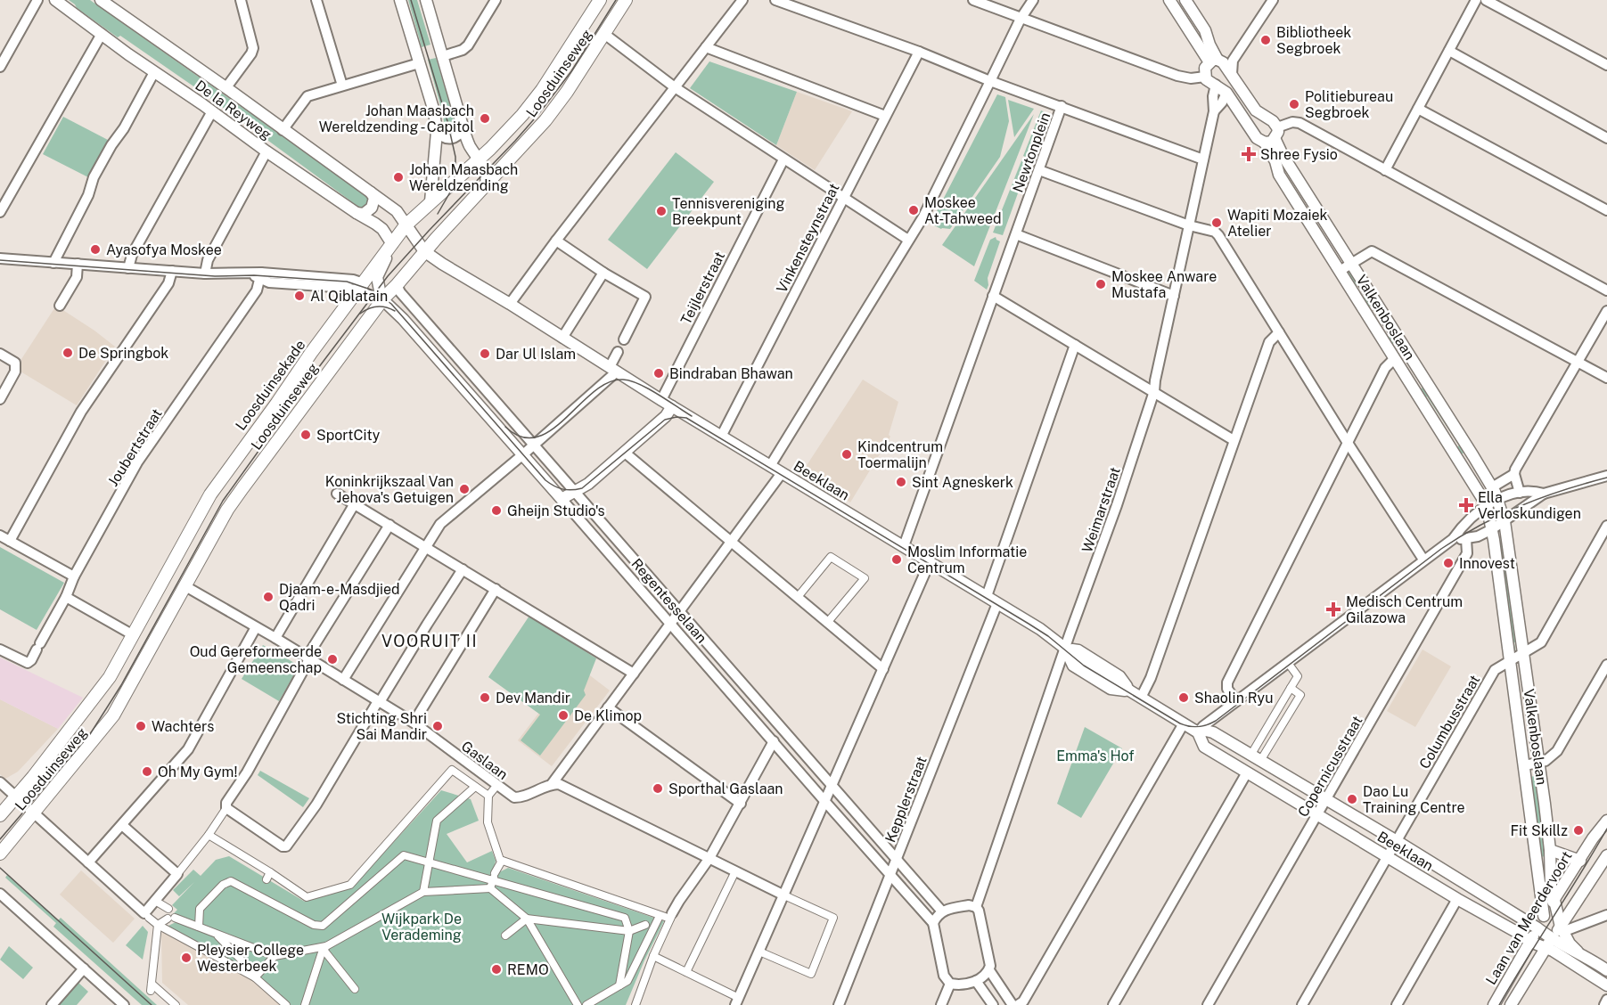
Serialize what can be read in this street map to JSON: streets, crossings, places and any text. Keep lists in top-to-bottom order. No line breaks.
{"streets":{"main road":["Loosduinseweg","Loosduinsekade"],"street":["De la Reyweg","Newtonplein","Vinkensteynstraat","Teijlerstraat","Valkenboslaan","Joubertstraat","Beeklaan","Weimarstraat","Regentesselaan","Columbusstraat","Gaslaan","Copernicusstraat","Kepplerstraat","Laan van Meerdervoort"]},"crossings":[["Loosduinseweg","Beeklaan"],["Loosduinseweg","Regentesselaan"],["Loosduinseweg","Gaslaan"],["De la Reyweg","Loosduinsekade"],["De la Reyweg","Beeklaan"],["Newtonplein","Vinkensteynstraat"],["Newtonplein","Beeklaan"],["Vinkensteynstraat","Beeklaan"],["Teijlerstraat","Beeklaan"],["Valkenboslaan","Beeklaan"],["Valkenboslaan","Columbusstraat"],["Valkenboslaan","Laan van Meerdervoort"],["Loosduinsekade","Beeklaan"],["Loosduinsekade","Regentesselaan"],["Joubertstraat","Regentesselaan"],["Beeklaan","Weimarstraat"],["Beeklaan","Columbusstraat"],["Beeklaan","Copernicusstraat"],["Beeklaan","Kepplerstraat"],["Beeklaan","Laan van Meerdervoort"],["Weimarstraat","Regentesselaan"],["Regentesselaan","Kepplerstraat"]],"districts":["VOORUIT II"],"parks":["Emma's Hof","Wijkpark De Verademing"],"places":{"other":["Bibliotheek Segbroek","Politiebureau Segbroek","Johan Maasbach Wereldzending - Capitol","Johan Maasbach Wereldzending","Moskee At-Tahweed","Tennisvereniging Breekpunt","Wapiti Mozaiek Atelier","Ayasofya Moskee","Moskee Anware Mustafa","Al Qiblatain","De Springbok","Dar Ul Islam","Bindraban Bhawan","SportCity","Kindcentrum Toermalijn","Sint Agneskerk","Koninkrijkszaal Van Jehova's Getuigen","Gheijn Studio's","Moslim Informatie Centrum","Innovest","Djaam-e-Masdjied Qadri","Oud Gereformeerde Gemeenschap","Dev Mandir","Shaolin Ryu","De Klimop","Wachters","Stichting Shri Sai Mandir","Oh My Gym!","Sporthal Gaslaan","Dao Lu Training Centre","Fit Skillz","Pleysier College Westerbeek","REMO"],"health":["Shree Fysio","Ella Verloskundigen","Medisch Centrum Gilazowa"]}}
